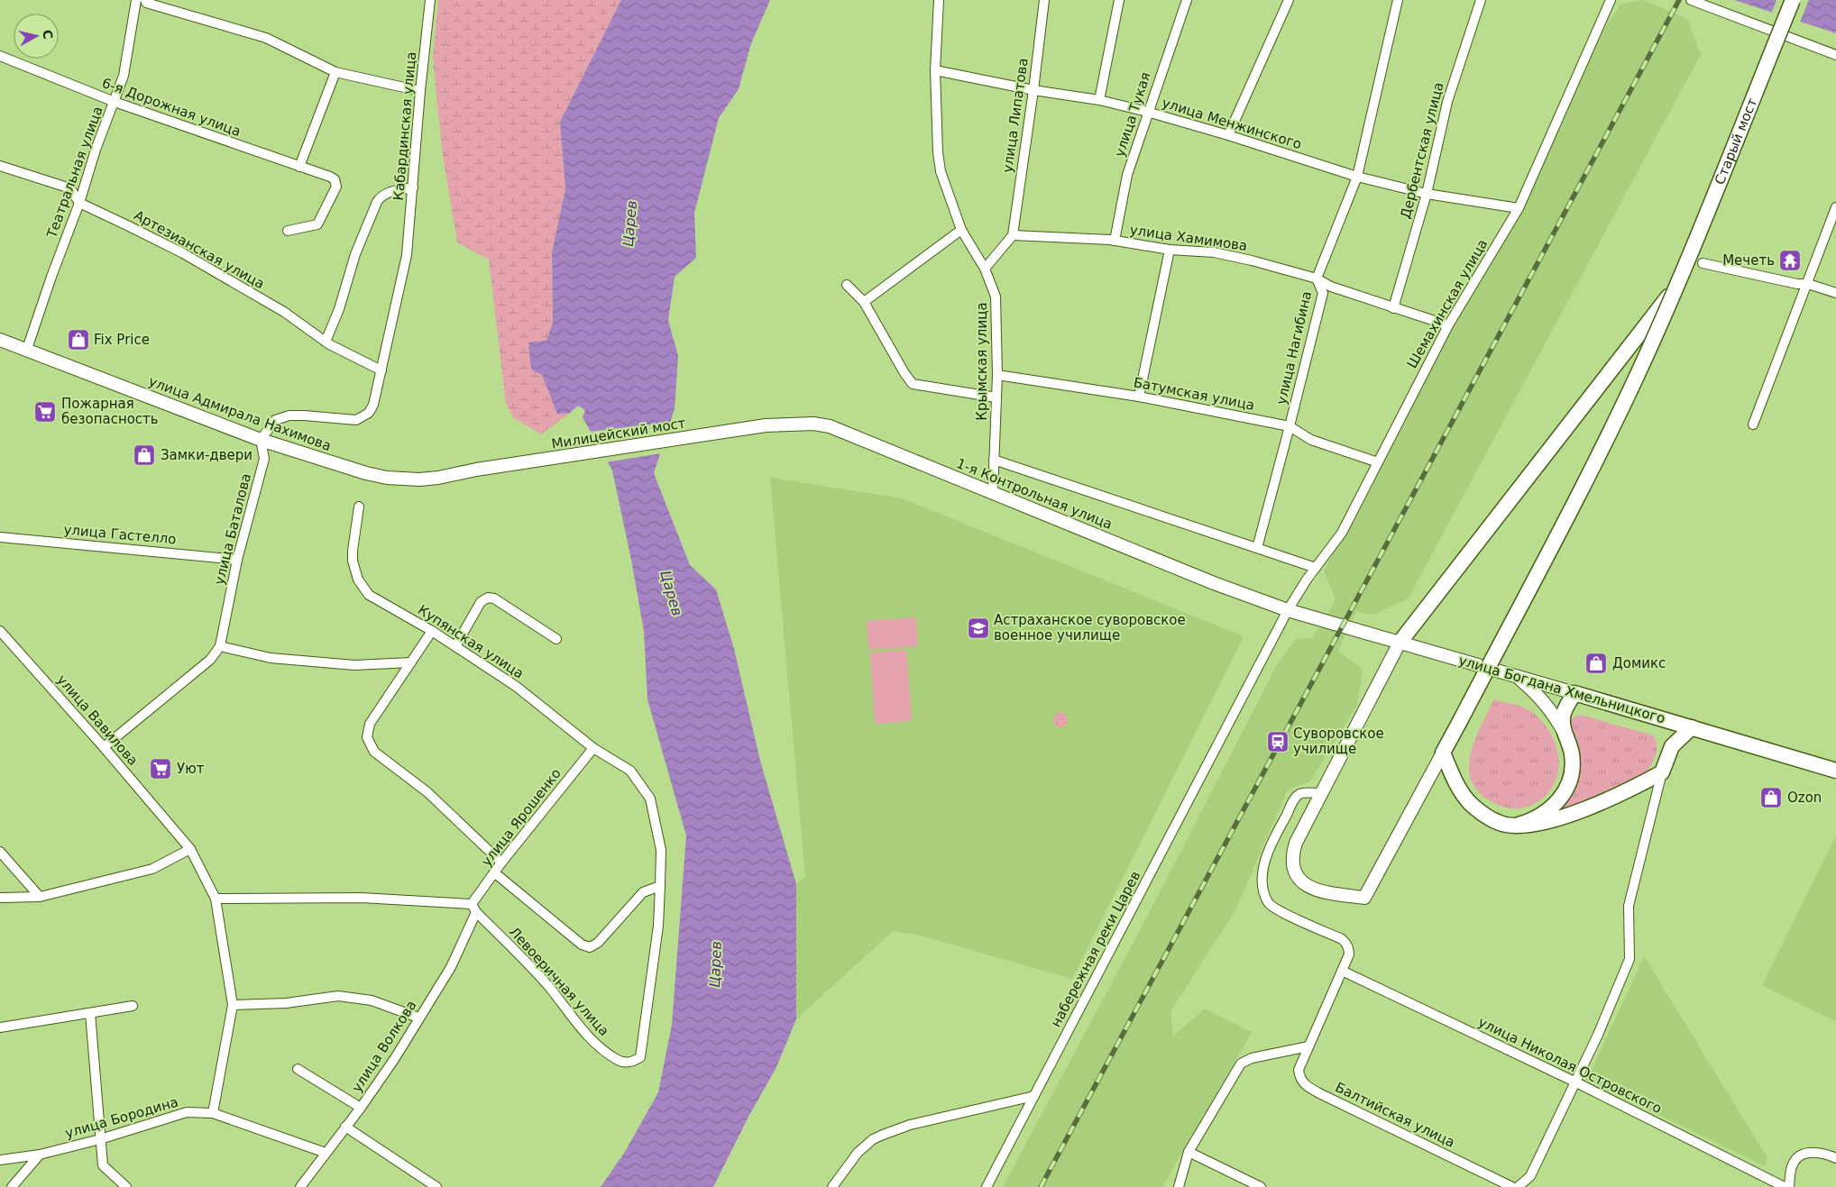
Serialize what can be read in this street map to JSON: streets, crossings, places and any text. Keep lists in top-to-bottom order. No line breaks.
{"streets":{"main road":["Старый мост","улица Адмирала Нахимова","Милицейский мост","1-я Контрольная улица","улица Богдана Хмельницкого"],"street":["6-я Дорожная улица","улица Тукая","улица Липатова","улица Менжинского","Кабардинская улица","Дербентская улица","Театральная улица","улица Хамимова","Артезианская улица","Шемахинская улица","улица Нагибина","Крымская улица","Батумская улица","улица Баталова","улица Гастелло","Купянская улица","улица Вавилова","улица Ярошенко","набережная реки Царев","Левоеричная улица","улица Волкова","улица Николая Островского","Балтийская улица","улица Бородина"]},"crossings":[["6-я Дорожная улица","Театральная улица"],["улица Тукая","улица Менжинского"],["улица Тукая","улица Хамимова"],["улица Липатова","улица Менжинского"],["улица Липатова","улица Хамимова"],["улица Менжинского","Дербентская улица"],["улица Менжинского","Шемахинская улица"],["улица Менжинского","улица Нагибина"],["улица Менжинского","Крымская улица"],["Кабардинская улица","Артезианская улица"],["Дербентская улица","улица Хамимова"],["Театральная улица","Артезианская улица"],["Театральная улица","улица Адмирала Нахимова"],["улица Хамимова","Шемахинская улица"],["улица Хамимова","улица Нагибина"],["Шемахинская улица","Батумская улица"],["Шемахинская улица","1-я Контрольная улица"],["Шемахинская улица","улица Богдана Хмельницкого"],["Шемахинская улица","набережная реки Царев"],["улица Нагибина","Батумская улица"],["Крымская улица","Батумская улица"],["Крымская улица","1-я Контрольная улица"],["улица Адмирала Нахимова","Милицейский мост"],["улица Адмирала Нахимова","улица Баталова"],["Милицейский мост","1-я Контрольная улица"],["1-я Контрольная улица","улица Богдана Хмельницкого"],["1-я Контрольная улица","набережная реки Царев"],["улица Баталова","улица Гастелло"],["улица Баталова","улица Вавилова"],["Купянская улица","улица Ярошенко"],["Купянская улица","Левоеричная улица"],["улица Богдана Хмельницкого","набережная реки Царев"],["улица Вавилова","улица Бородина"],["улица Ярошенко","Левоеричная улица"],["улица Ярошенко","улица Волкова"],["Левоеричная улица","улица Волкова"],["улица Волкова","улица Бородина"],["улица Николая Островского","Балтийская улица"]],"water":["Царев"],"places":{"temple":["Мечеть"],"shop":["Fix Price","Замки-двери","Домикс","Ozon"],"supermarket":["Пожарная безопасность","Уют"],"school or university":["Астраханское суворовское военное училище"],"station":["Суворовское училище"]},"north":"right"}
